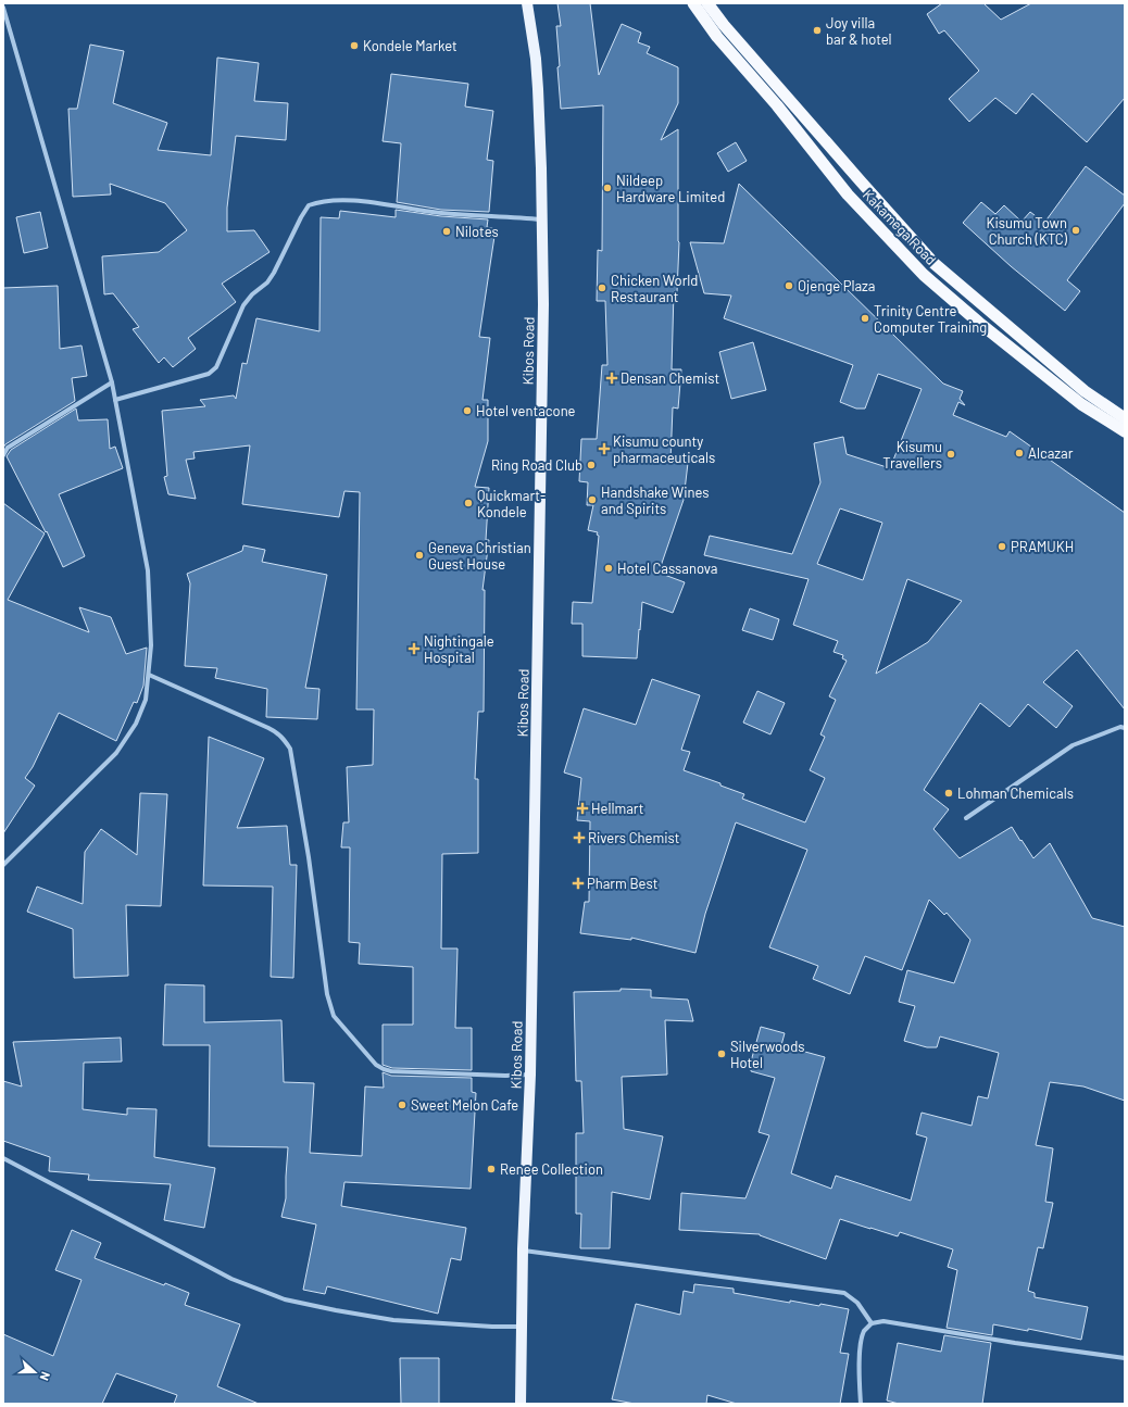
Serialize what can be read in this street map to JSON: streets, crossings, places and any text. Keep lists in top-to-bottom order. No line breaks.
{"streets":{"highway":["Kakamega Road"],"main road":["Kibos Road"]},"places":{"other":["Joy villa bar & hotel","Kondele Market","Nildeep Hardware Limited","Kisumu Town Church (KTC)","Nilotes","Ojenge Plaza","Chicken World Restaurant","Trinity Centre Computer Training","Hotel ventacone","Alcazar","Kisumu Travellers","Ring Road Club","Handshake Wines and Spirits","Quickmart- Kondele","PRAMUKH","Geneva Christian Guest House","Hotel Cassanova","Lohman Chemicals","Silverwoods Hotel","Sweet Melon Cafe","Renee Collection"],"health":["Densan Chemist","Kisumu county pharmaceuticals","Nightingale Hospital","Hellmart","Rivers Chemist","Pharm Best"]},"north":"right"}
